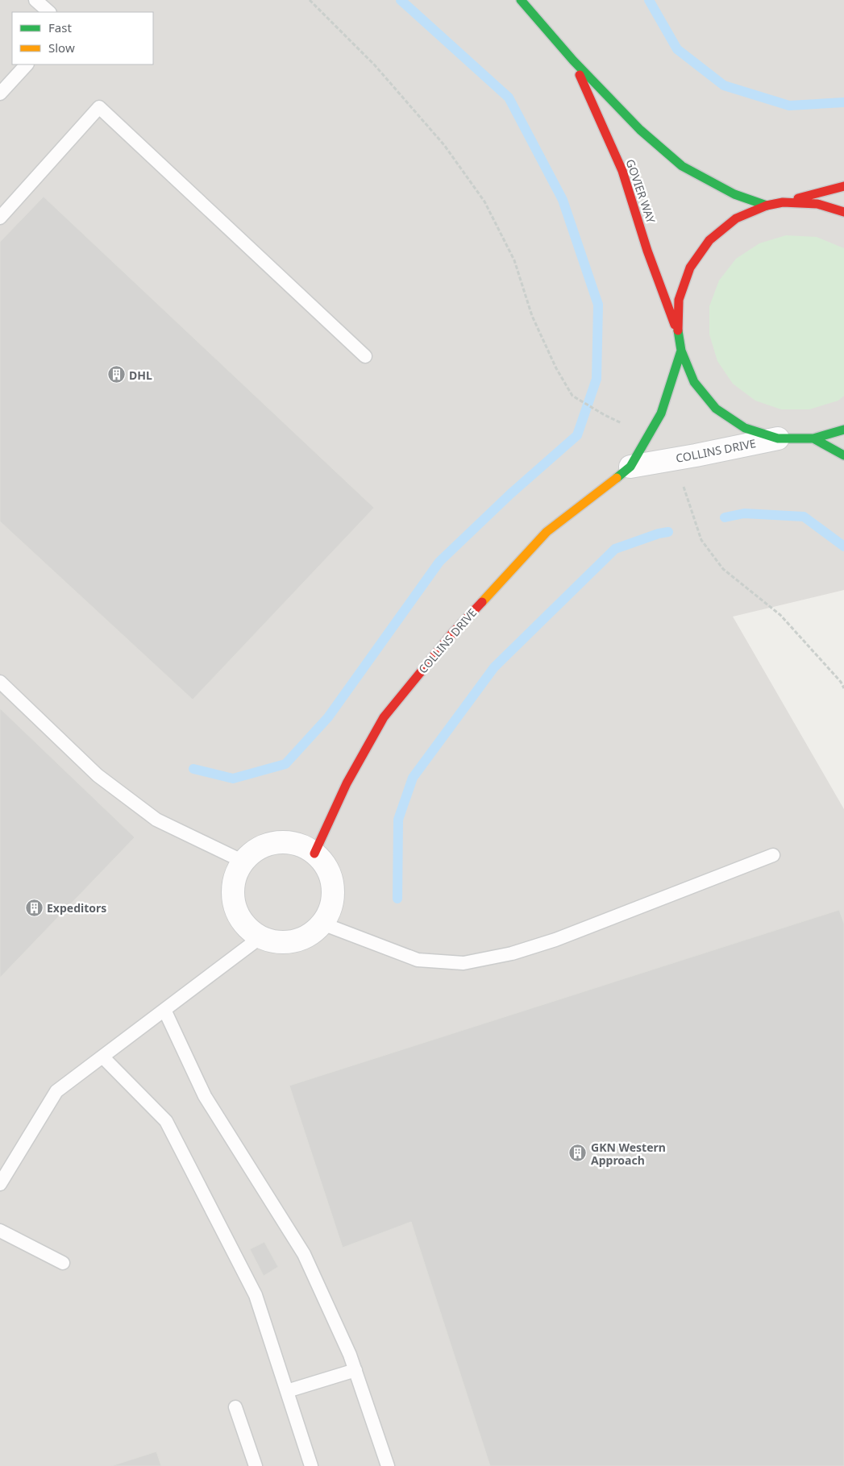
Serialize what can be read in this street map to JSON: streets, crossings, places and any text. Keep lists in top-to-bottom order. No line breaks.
{"streets":{"street":["GOVIER WAY","COLLINS DRIVE"]},"places":{"building":["DHL","Expeditors","GKN Western Approach"]},"legend":["Fast","Slow"]}
